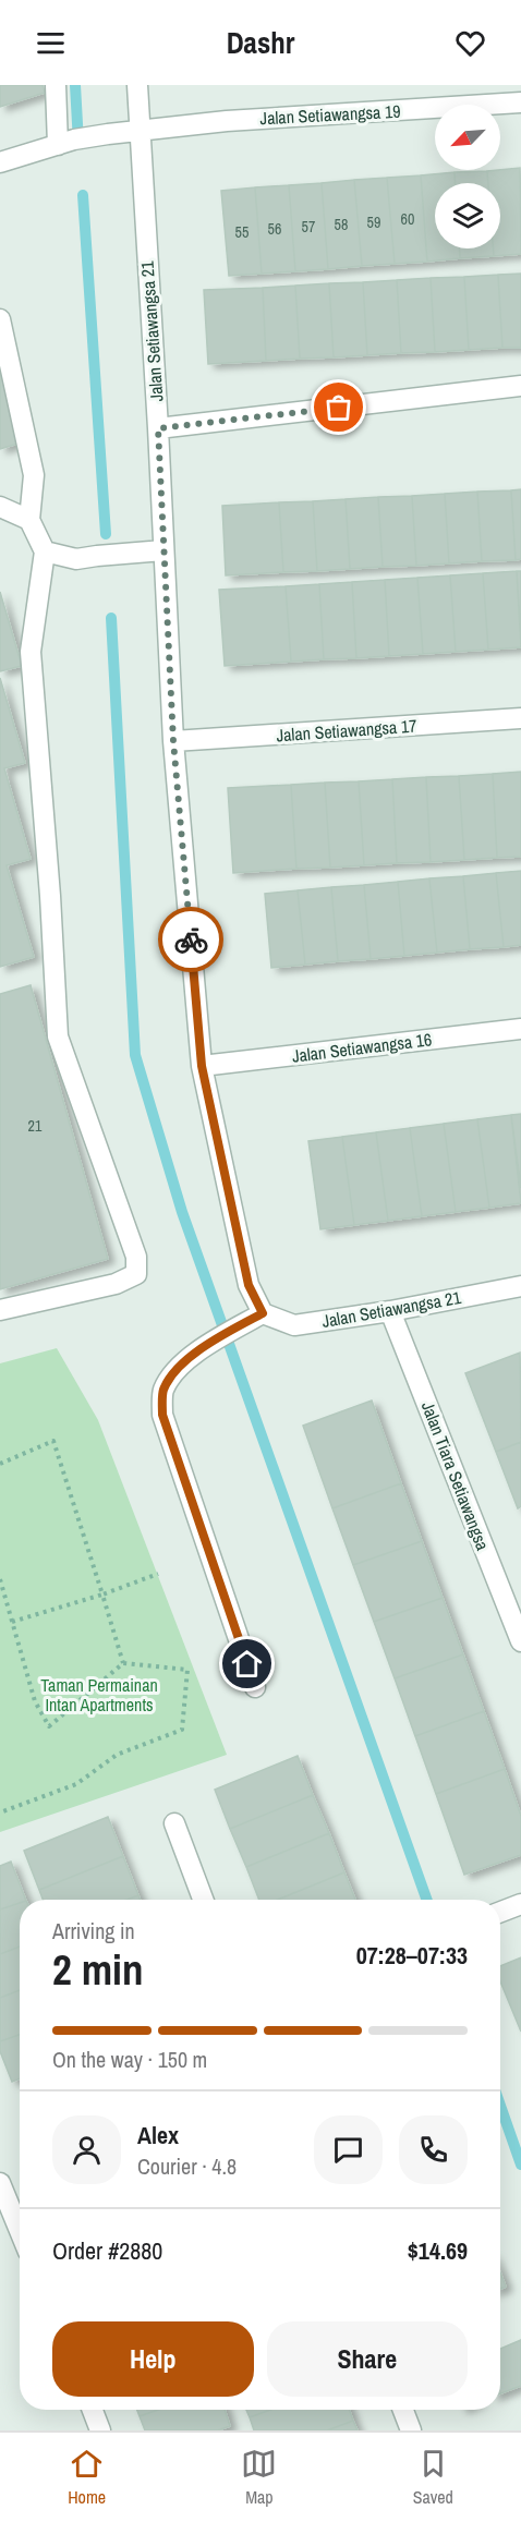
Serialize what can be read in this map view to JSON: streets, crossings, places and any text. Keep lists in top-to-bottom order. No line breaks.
{"streets":{"street":["Jalan Setiawangsa 19","Jalan Setiawangsa 21","Jalan Setiawangsa 17","Jalan Setiawangsa 16","Jalan Tiara Setiawangsa"]},"crossings":[["Jalan Setiawangsa 19","Jalan Setiawangsa 21"],["Jalan Setiawangsa 21","Jalan Setiawangsa 17"],["Jalan Setiawangsa 21","Jalan Setiawangsa 16"],["Jalan Setiawangsa 21","Jalan Tiara Setiawangsa"]],"parks":["Taman Permainan Intan Apartments"],"house_numbers":["60","59","58","57","56","55","21"],"north":"bottom left","page":{"header":"Dashr","heading":["2 min","Arriving in","07:28–07:33"],"panel":["Alex","Courier · 4.8","Order #2880","$14.69"],"bar":"On the way · 150 m","buttons":["Help","Share"],"tabs":["Home","Map","Saved"]}}
